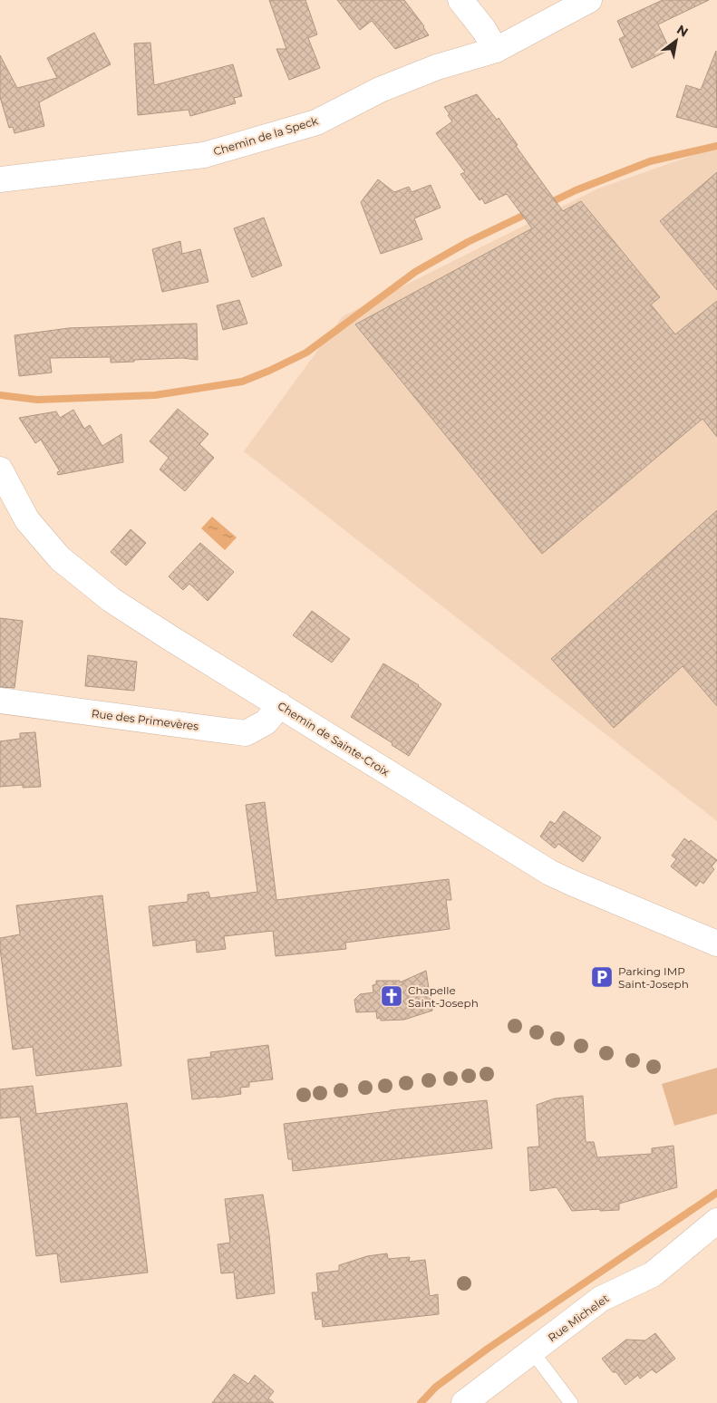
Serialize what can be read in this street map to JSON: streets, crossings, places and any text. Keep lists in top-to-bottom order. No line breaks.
{"streets":{"street":["Chemin de la Speck","Rue des Primevères","Chemin de Sainte-Croix","Rue Michelet"]},"crossings":[["Rue des Primevères","Chemin de Sainte-Croix"]],"places":{"parking":["Parking IMP Saint-Joseph"],"church":["Chapelle Saint-Joseph"]},"north":"top right"}
